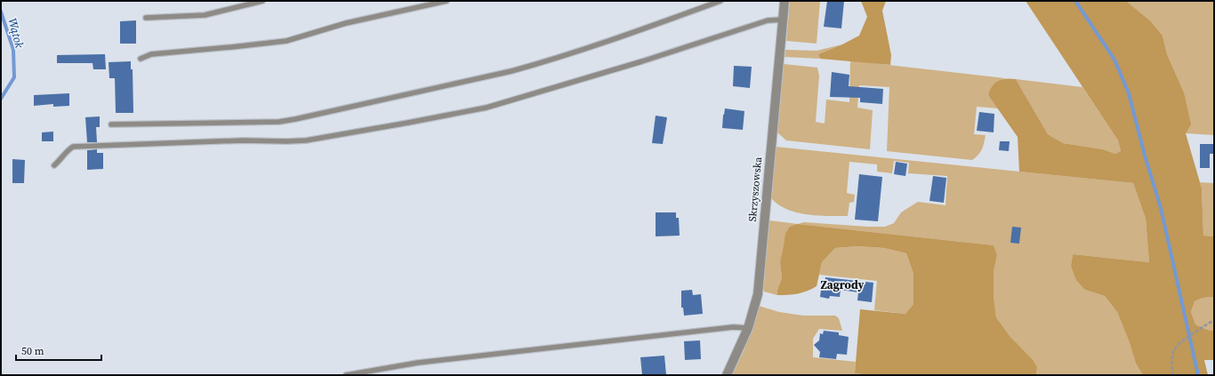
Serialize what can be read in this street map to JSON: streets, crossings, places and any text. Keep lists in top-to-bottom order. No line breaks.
{"streets":{"street":["Skrzyszowska"]},"districts":["Zagrody"],"water":["Wątok"],"scale_bar":"50 m"}
